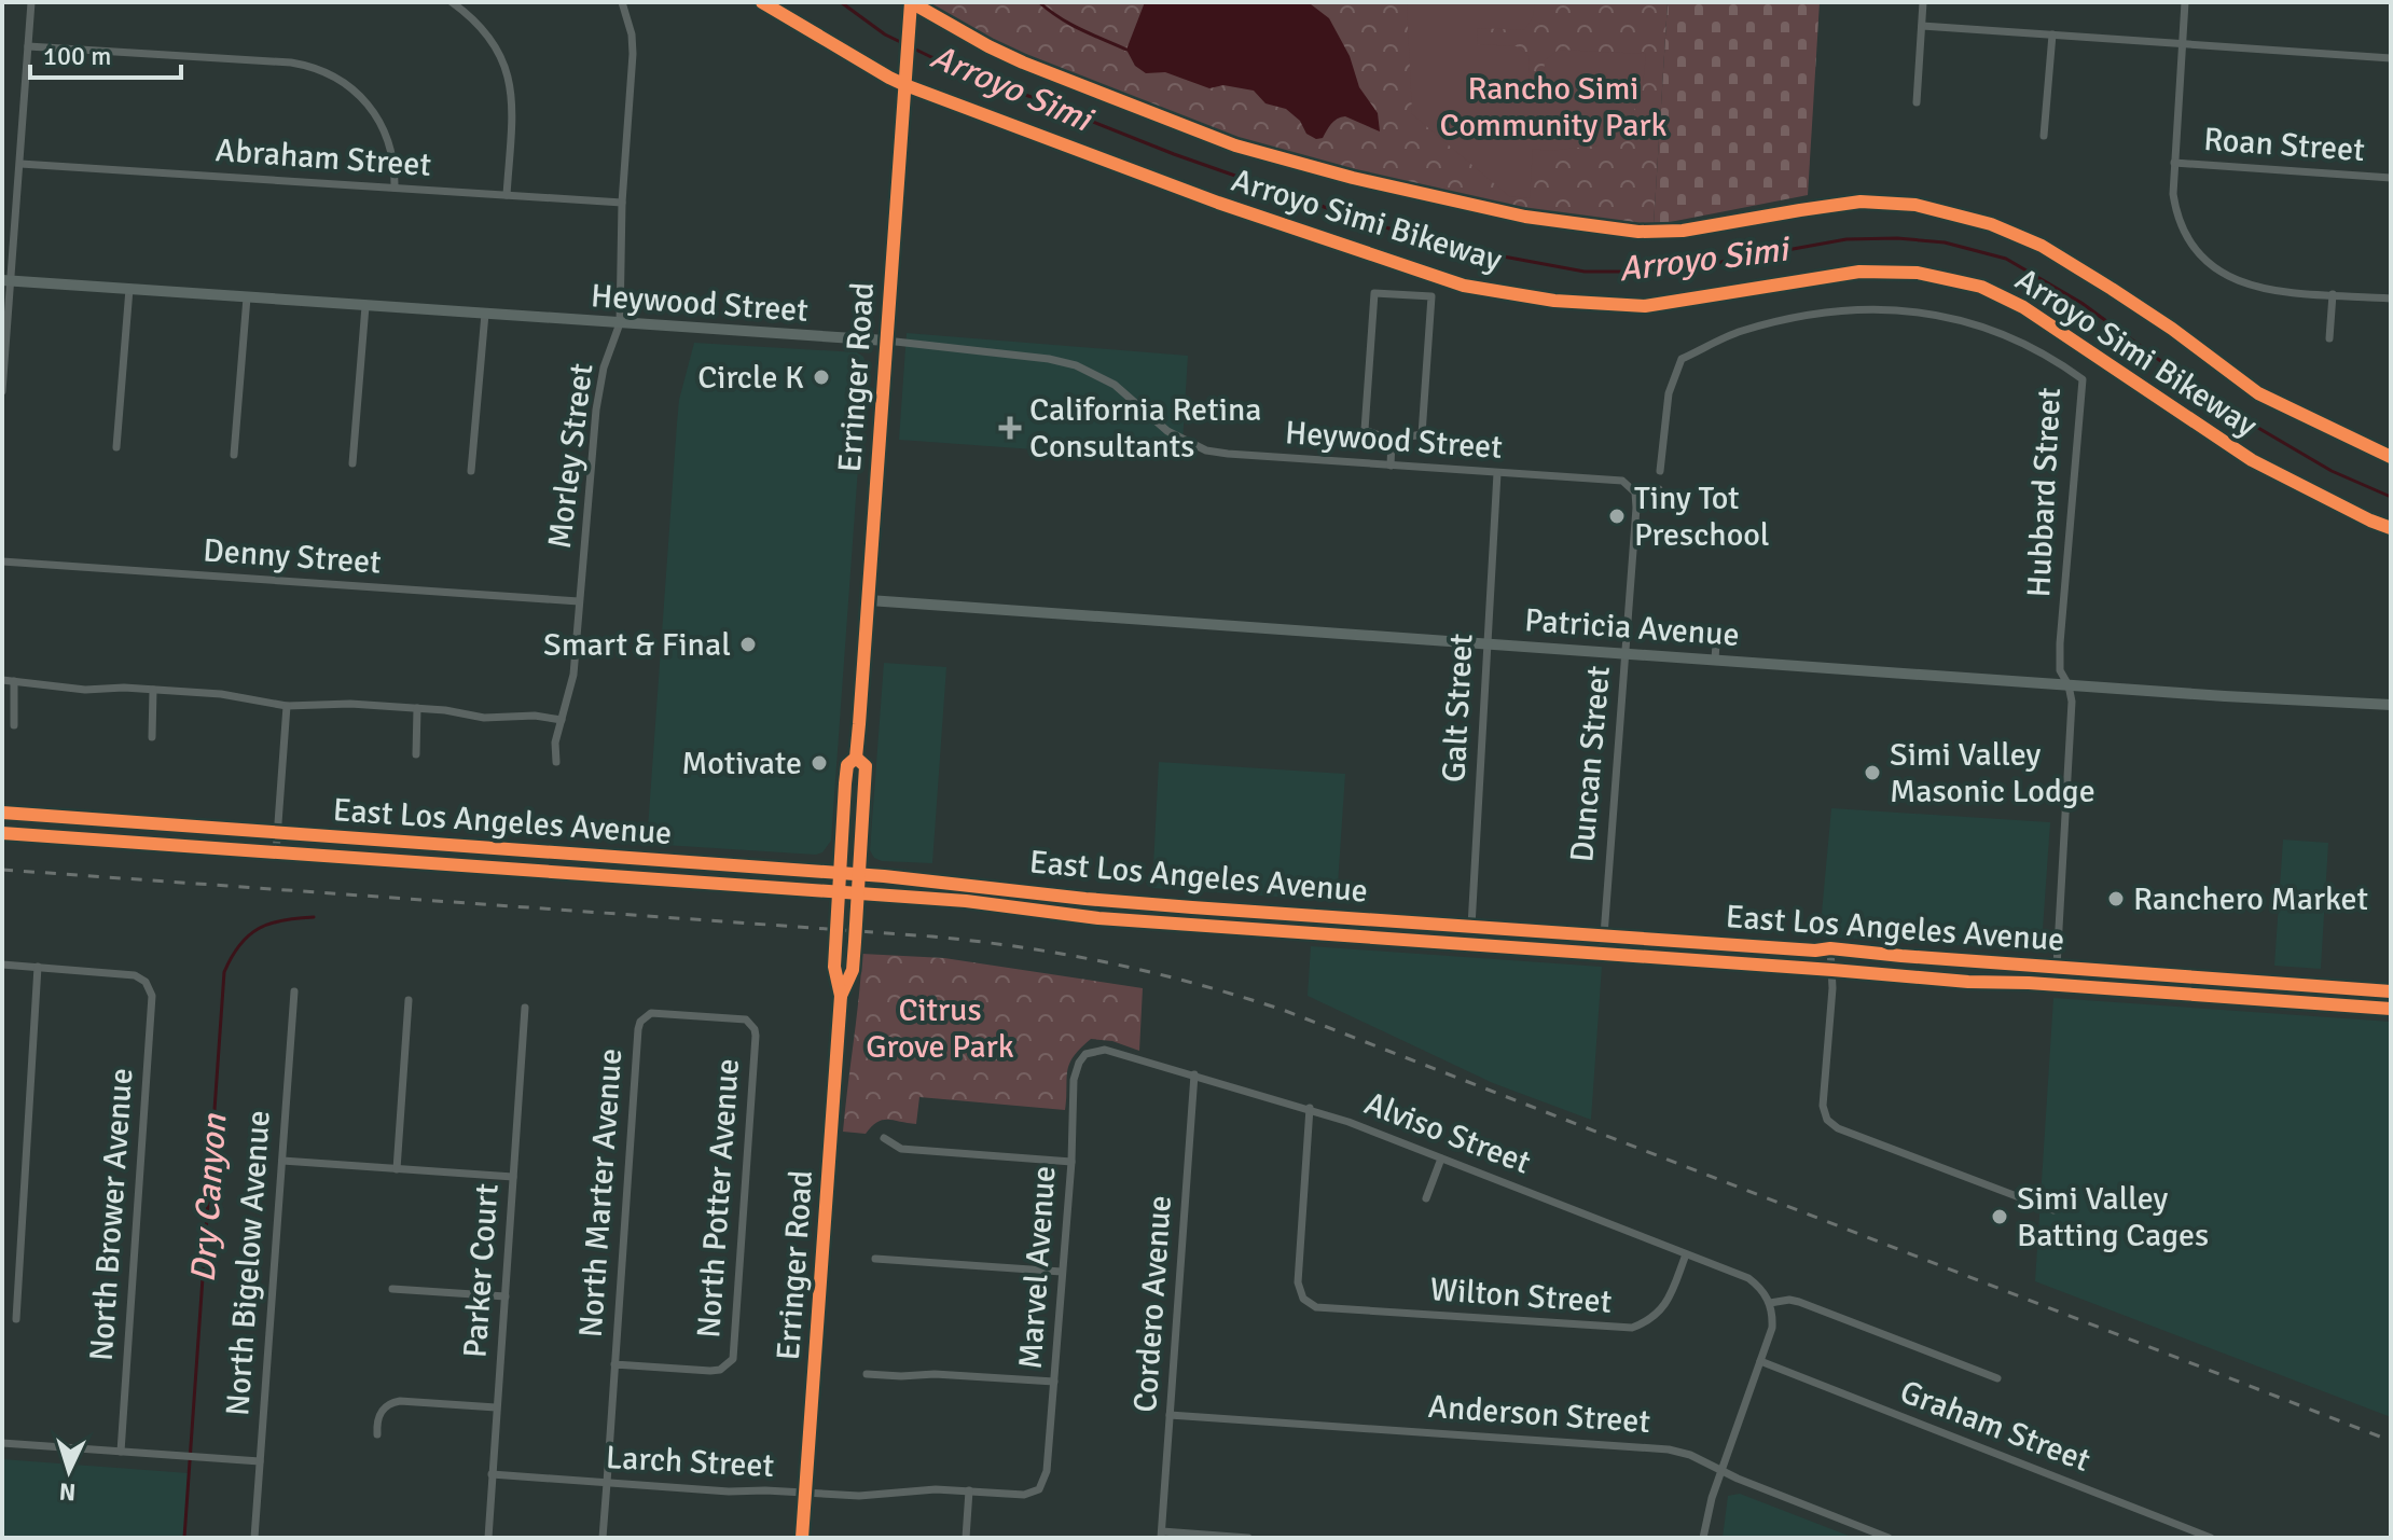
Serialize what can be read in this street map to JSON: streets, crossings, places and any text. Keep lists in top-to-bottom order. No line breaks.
{"streets":{"main road":["East Los Angeles Avenue"],"street":["Roan Street","Abraham Street","Heywood Street","Erringer Road","Morley Street","Hubbard Street","Denny Street","Patricia Avenue","Galt Street","Duncan Street","Alviso Street","North Marter Avenue","North Potter Avenue","North Brower Avenue","North Bigelow Avenue","Marvel Avenue","Parker Court","Wilton Street","Cordero Avenue","Anderson Street","Graham Street","Larch Street"],"cycle path":["Arroyo Simi Bikeway"]},"crossings":[["Abraham Street","Morley Street"],["Heywood Street","Erringer Road"],["Heywood Street","Morley Street"],["Heywood Street","Galt Street"],["Heywood Street","Duncan Street"],["Erringer Road","Patricia Avenue"],["Erringer Road","East Los Angeles Avenue"],["Erringer Road","Larch Street"],["Morley Street","Denny Street"],["Hubbard Street","Patricia Avenue"],["Hubbard Street","East Los Angeles Avenue"],["Patricia Avenue","Galt Street"],["Patricia Avenue","Duncan Street"],["Galt Street","East Los Angeles Avenue"],["Duncan Street","East Los Angeles Avenue"],["Alviso Street","Marvel Avenue"],["Alviso Street","Wilton Street"],["Alviso Street","Cordero Avenue"],["North Marter Avenue","North Potter Avenue"],["North Marter Avenue","Larch Street"],["Marvel Avenue","Larch Street"],["Parker Court","Larch Street"],["Cordero Avenue","Anderson Street"]],"water":["Arroyo Simi","Dry Canyon"],"parks":["Rancho Simi Community Park","Citrus Grove Park"],"places":{"other":["Circle K","Tiny Tot Preschool","Smart & Final","Motivate","Simi Valley Masonic Lodge","Ranchero Market","Simi Valley Batting Cages"],"health":["California Retina Consultants"]},"scale_bar":"100 m","north":"bottom"}
